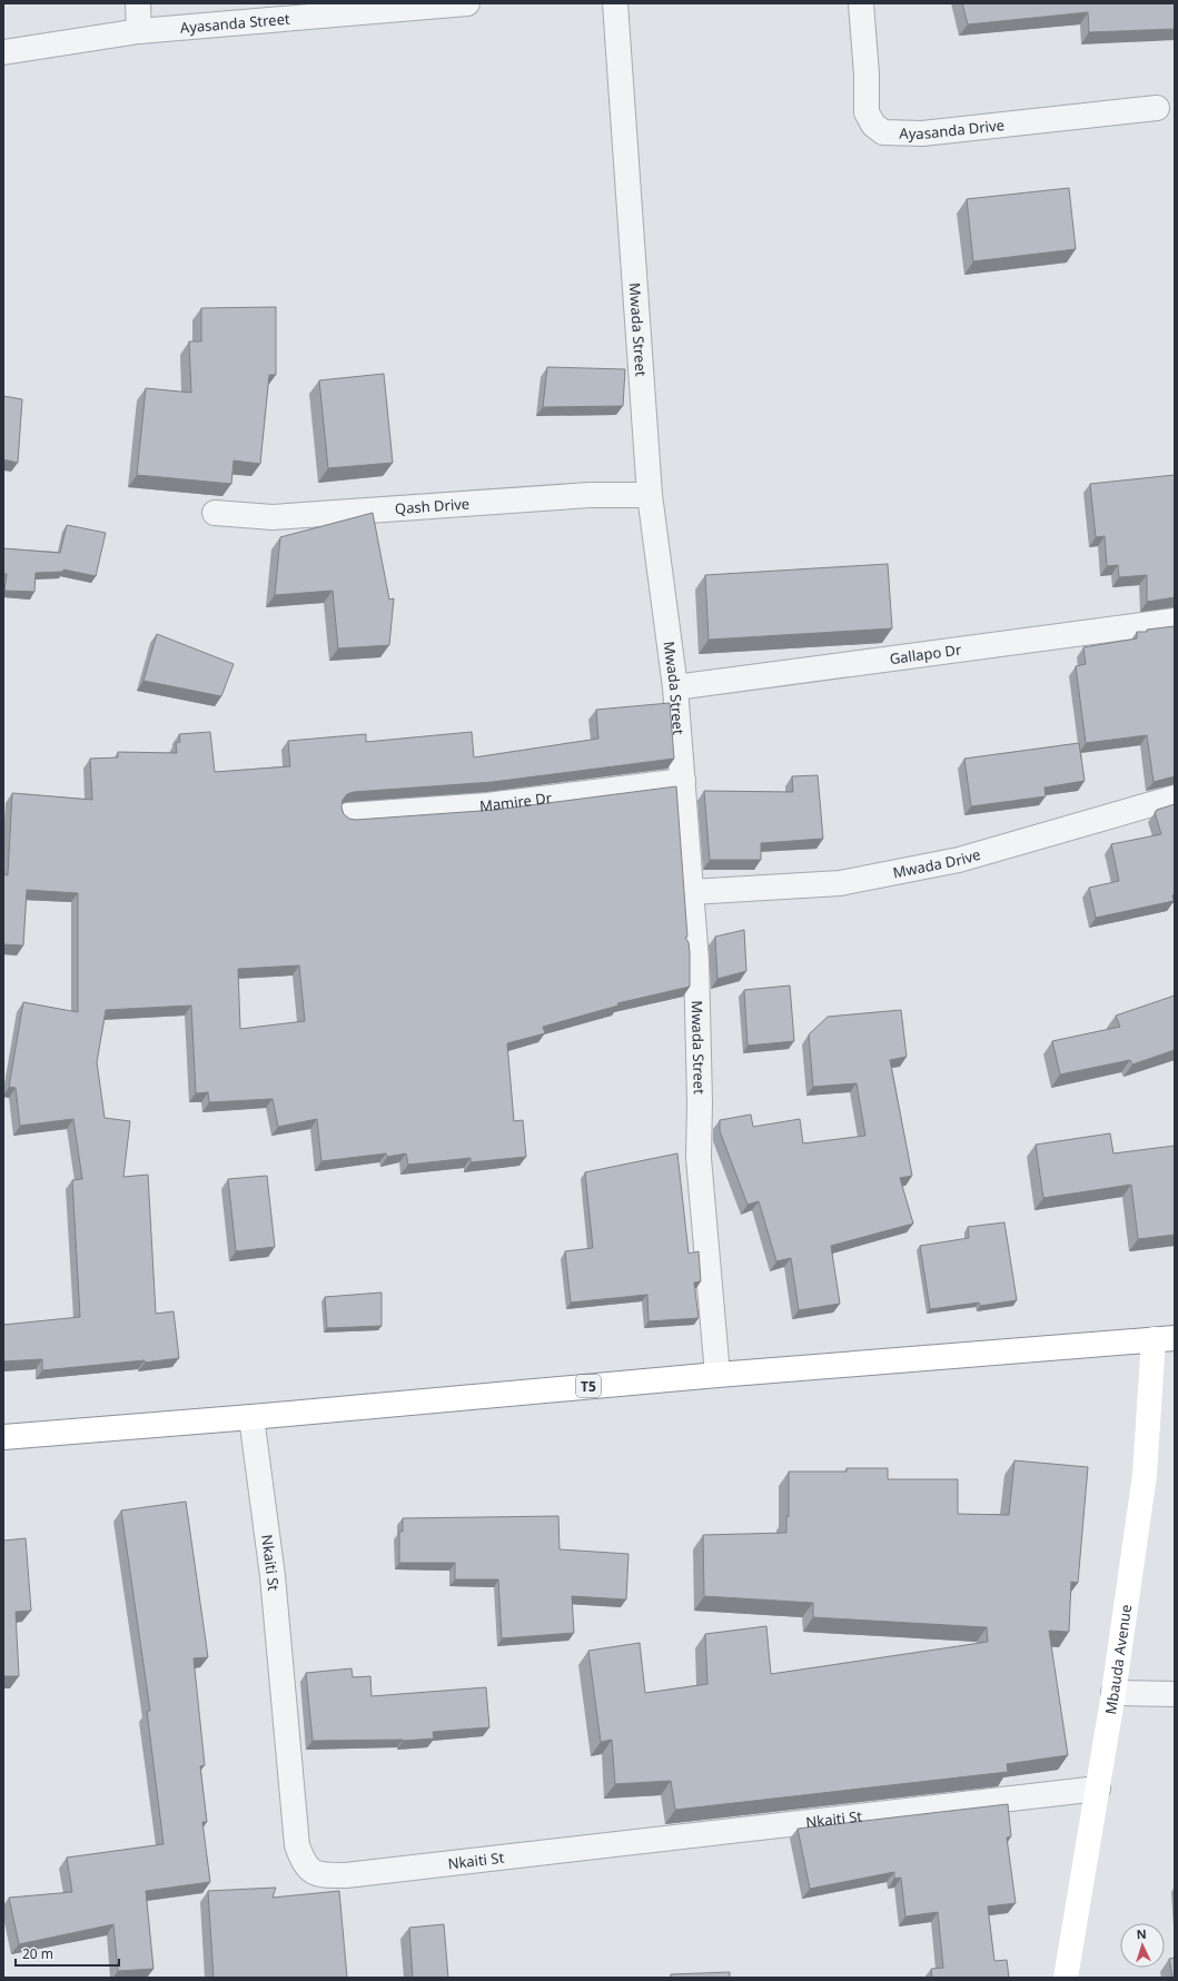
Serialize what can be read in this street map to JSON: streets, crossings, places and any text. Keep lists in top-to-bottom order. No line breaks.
{"streets":{"main road":["T5","Mbauda Avenue"],"street":["Ayasanda Street","Ayasanda Drive","Mwada Street","Qash Drive","Gallapo Dr","Mamire Dr","Mwada Drive","Nkaiti St"]},"crossings":[["Mwada Street","Qash Drive"],["Mwada Street","Gallapo Dr"],["Mwada Street","Mamire Dr"],["Mwada Street","Mwada Drive"],["Mwada Street","T5"],["T5","Nkaiti St"],["T5","Mbauda Avenue"],["Nkaiti St","Mbauda Avenue"]],"scale_bar":"20 m","north":"top"}
